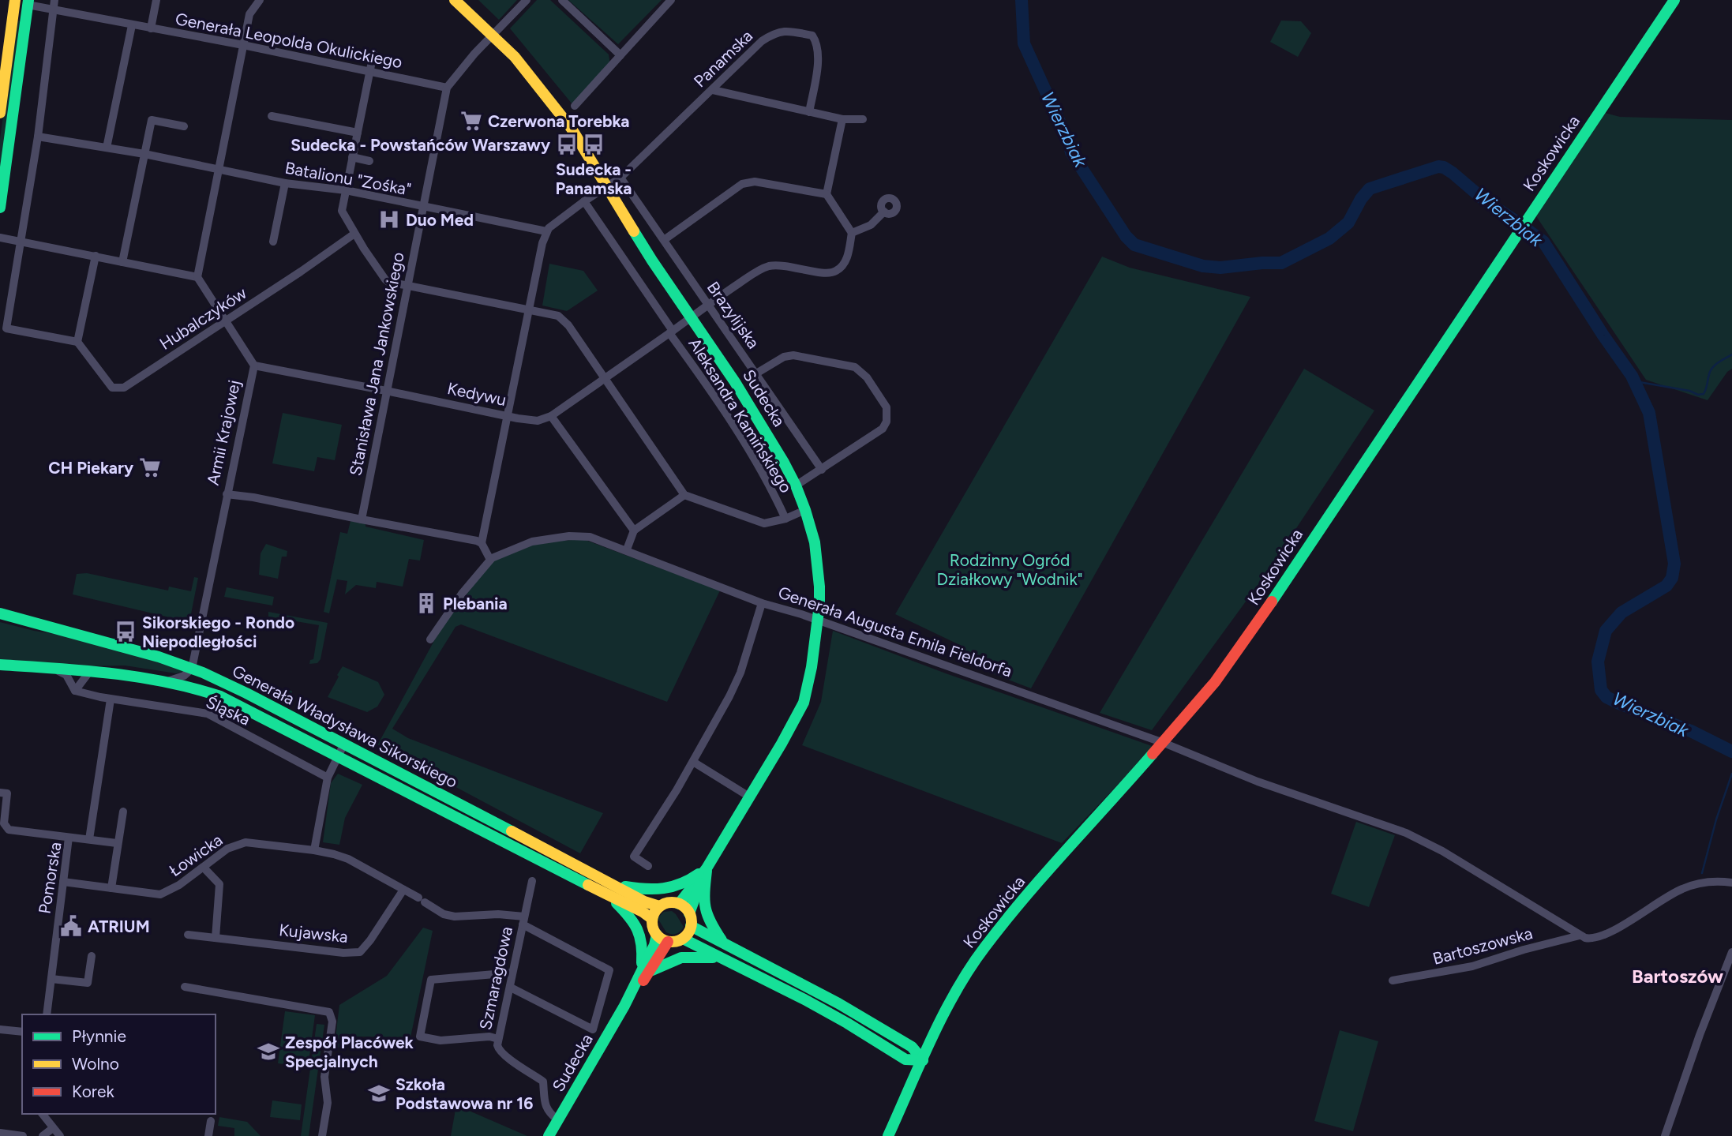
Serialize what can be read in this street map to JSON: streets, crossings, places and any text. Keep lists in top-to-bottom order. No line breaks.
{"streets":{"street":["Generała Leopolda Okulickiego","Panamska","Koskowicka","Batalionu \"Zośka\"","Brazylijska","Hubalczyków","Stanisława Jana Jankowskiego","Kedywu","Sudecka","Aleksandra Kamińskiego","Armii Krajowej","Generała Augusta Emila Fieldorfa","Śląska","Generała Władysława Sikorskiego","Łowicka","Pomorska","Kujawska","Bartoszowska","Szmaragdowa"]},"crossings":[["Generała Leopolda Okulickiego","Stanisława Jana Jankowskiego"],["Panamska","Batalionu \"Zośka\""],["Panamska","Brazylijska"],["Panamska","Sudecka"],["Panamska","Aleksandra Kamińskiego"],["Koskowicka","Generała Augusta Emila Fieldorfa"],["Batalionu \"Zośka\"","Stanisława Jana Jankowskiego"],["Brazylijska","Aleksandra Kamińskiego"],["Hubalczyków","Armii Krajowej"],["Stanisława Jana Jankowskiego","Kedywu"],["Stanisława Jana Jankowskiego","Sudecka"],["Kedywu","Aleksandra Kamińskiego"],["Kedywu","Armii Krajowej"],["Sudecka","Aleksandra Kamińskiego"],["Sudecka","Generała Augusta Emila Fieldorfa"],["Sudecka","Generała Władysława Sikorskiego"],["Sudecka","Szmaragdowa"],["Armii Krajowej","Generała Władysława Sikorskiego"],["Generała Augusta Emila Fieldorfa","Bartoszowska"],["Śląska","Pomorska"],["Łowicka","Pomorska"],["Łowicka","Kujawska"],["Łowicka","Szmaragdowa"]],"districts":["Bartoszów"],"water":["Wierzbiak"],"parks":["Rodzinny Ogród Działkowy \"Wodnik\""],"places":{"supermarket":["Czerwona Torebka","CH Piekary"],"bus stop":["Sudecka - Powstańców Warszawy","Sudecka - Panamska","Sikorskiego - Rondo Niepodległości"],"hospital":["Duo Med"],"building":["Plebania"],"public building":["ATRIUM"],"school or university":["Zespół Placówek Specjalnych","Szkoła Podstawowa nr 16"]},"legend":["Płynnie","Wolno","Korek"]}
